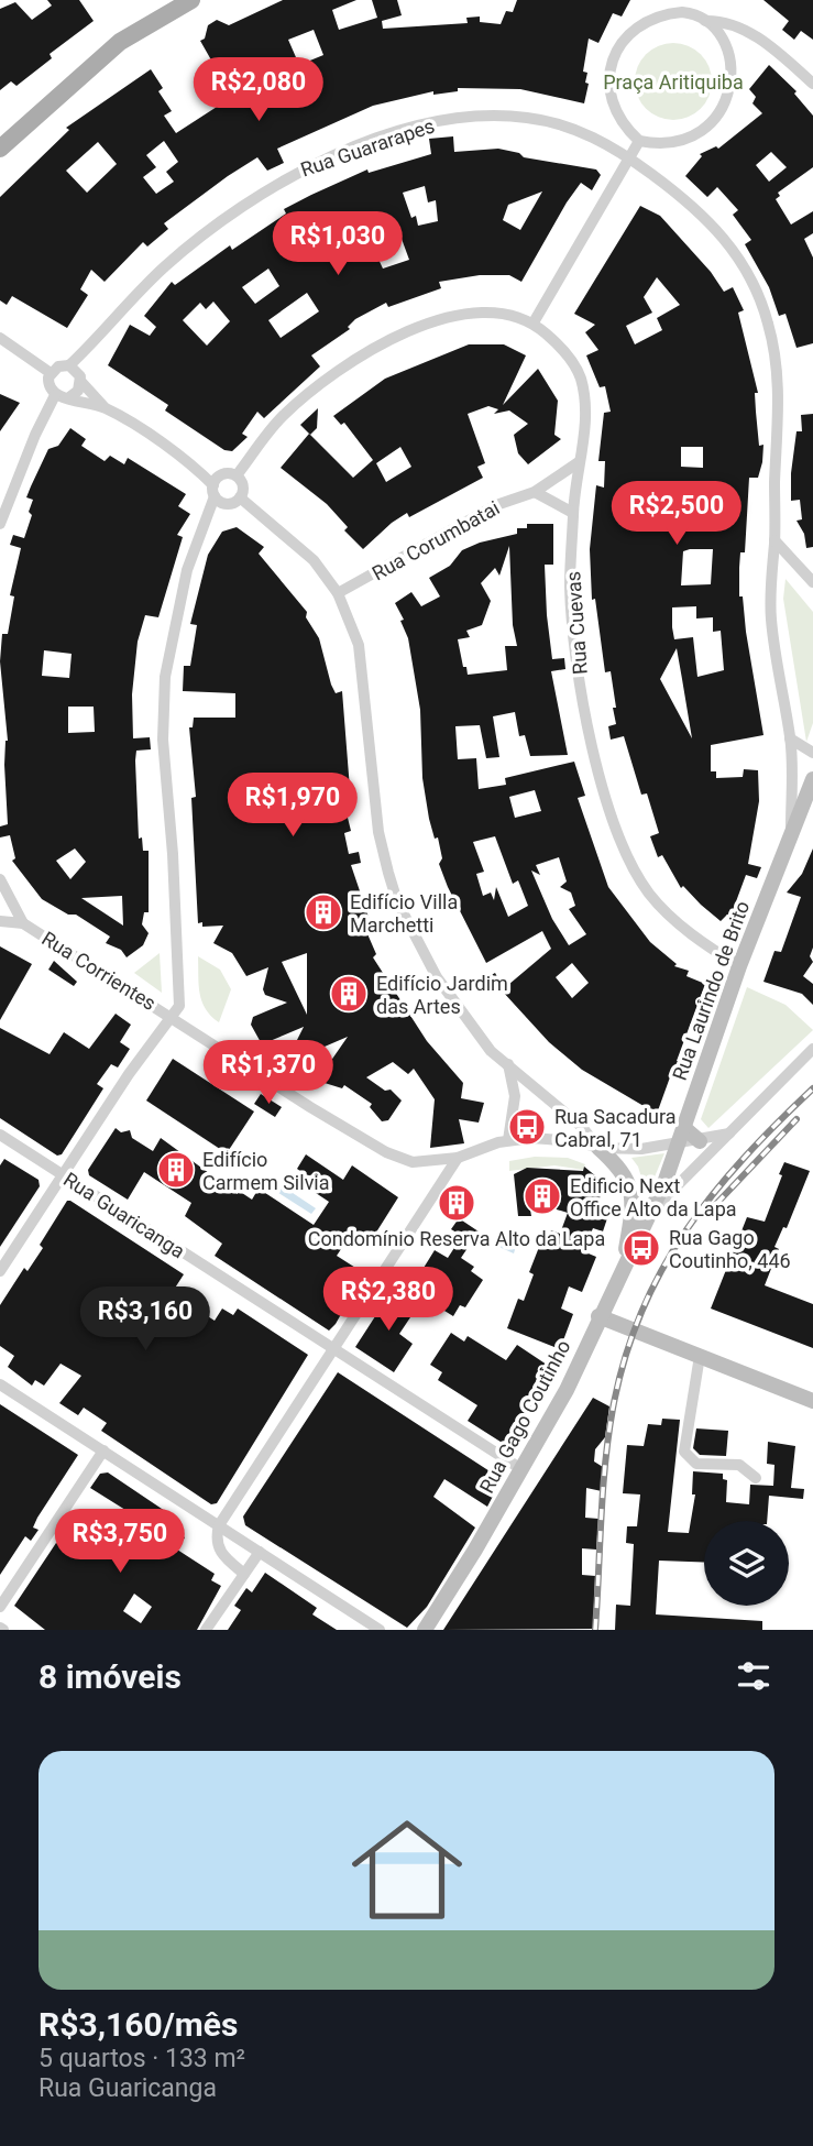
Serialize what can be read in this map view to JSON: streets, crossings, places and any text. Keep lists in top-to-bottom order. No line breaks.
{"streets":{"street":["Rua Guararapes","Rua Corumbatai","Rua Cuevas","Rua Corrientes","Rua Laurindo de Brito","Rua Guaricanga","Rua Gago Coutinho"]},"crossings":[["Rua Guararapes","Rua Laurindo de Brito"],["Rua Corumbatai","Rua Cuevas"],["Rua Cuevas","Rua Laurindo de Brito"],["Rua Corrientes","Rua Laurindo de Brito"],["Rua Laurindo de Brito","Rua Gago Coutinho"],["Rua Guaricanga","Rua Gago Coutinho"]],"parks":["Praça Aritiquiba"],"places":{"building":["Edifício Villa Marchetti","Edifício Jardim das Artes","Edifício Carmem Silvia","Edificio Next Office Alto da Lapa","Condomínio Reserva Alto da Lapa"],"bus stop":["Rua Sacadura Cabral, 71","Rua Gago Coutinho, 446"]},"page":{"price":["R$2,080","R$1,030","R$2,500","R$1,970","R$1,370","R$2,380","R$3,160","R$3,750"],"heading":"8 imóveis","list":[{"name":"R$3,160/mês","note":"5 quartos · 133 m² · Rua Guaricanga"}]}}
